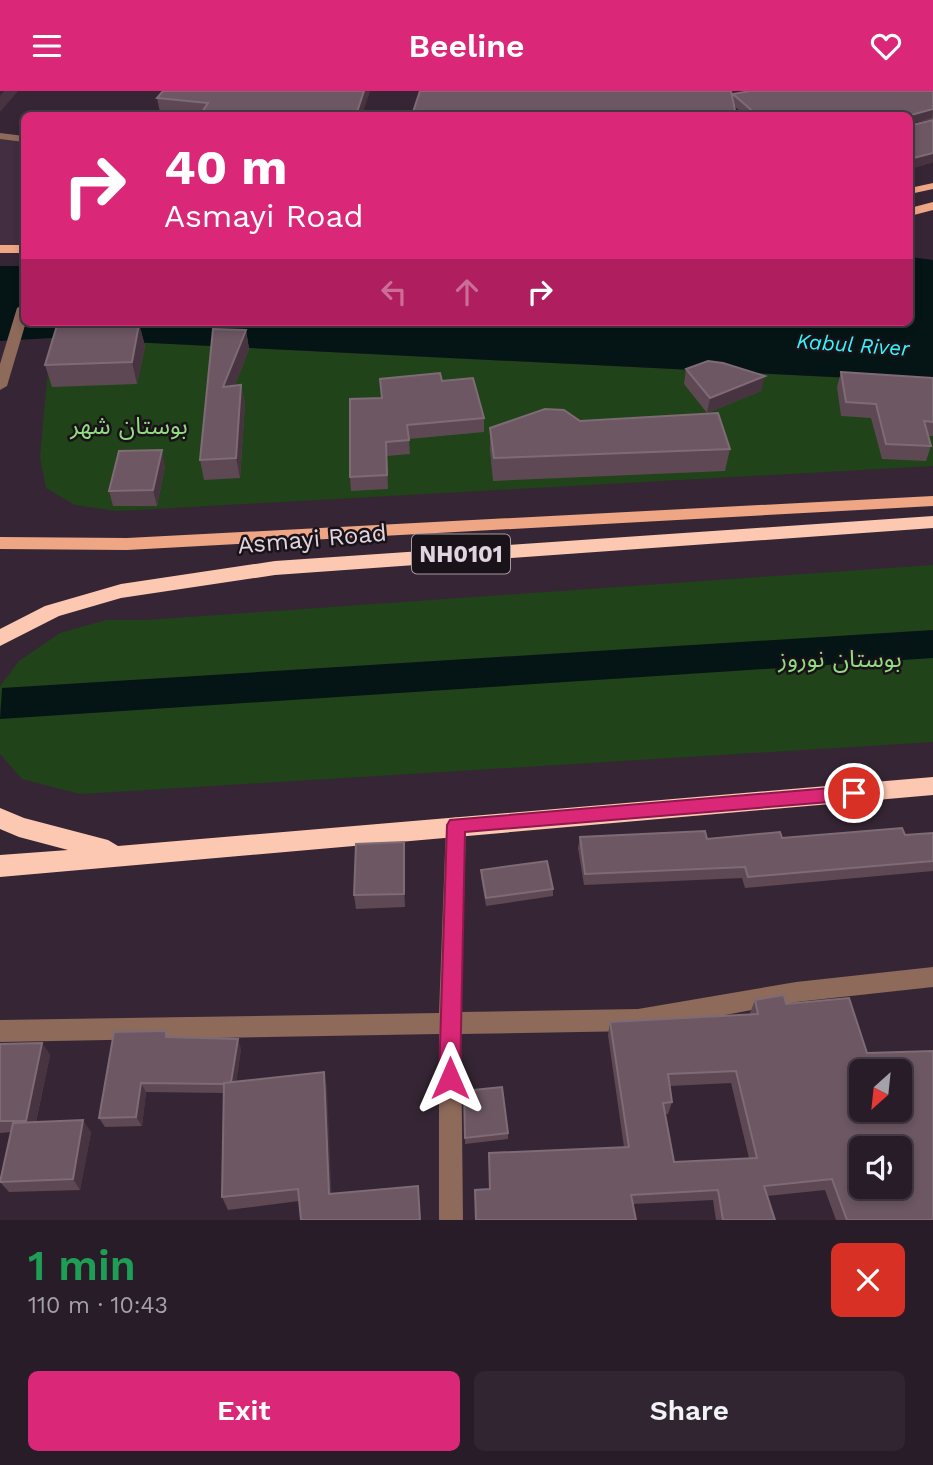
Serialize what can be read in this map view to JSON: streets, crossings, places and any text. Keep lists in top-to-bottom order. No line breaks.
{"streets":{"highway":["Asmayi Road","NH0101"]},"water":["Kabul River"],"parks":["بوستان شهر","بوستان نوروز"],"north":"bottom left","page":{"header":"Beeline","turn":["40 m","Asmayi Road"],"heading":["1 min","110 m · 10:43"],"buttons":["Exit","Share"]}}
